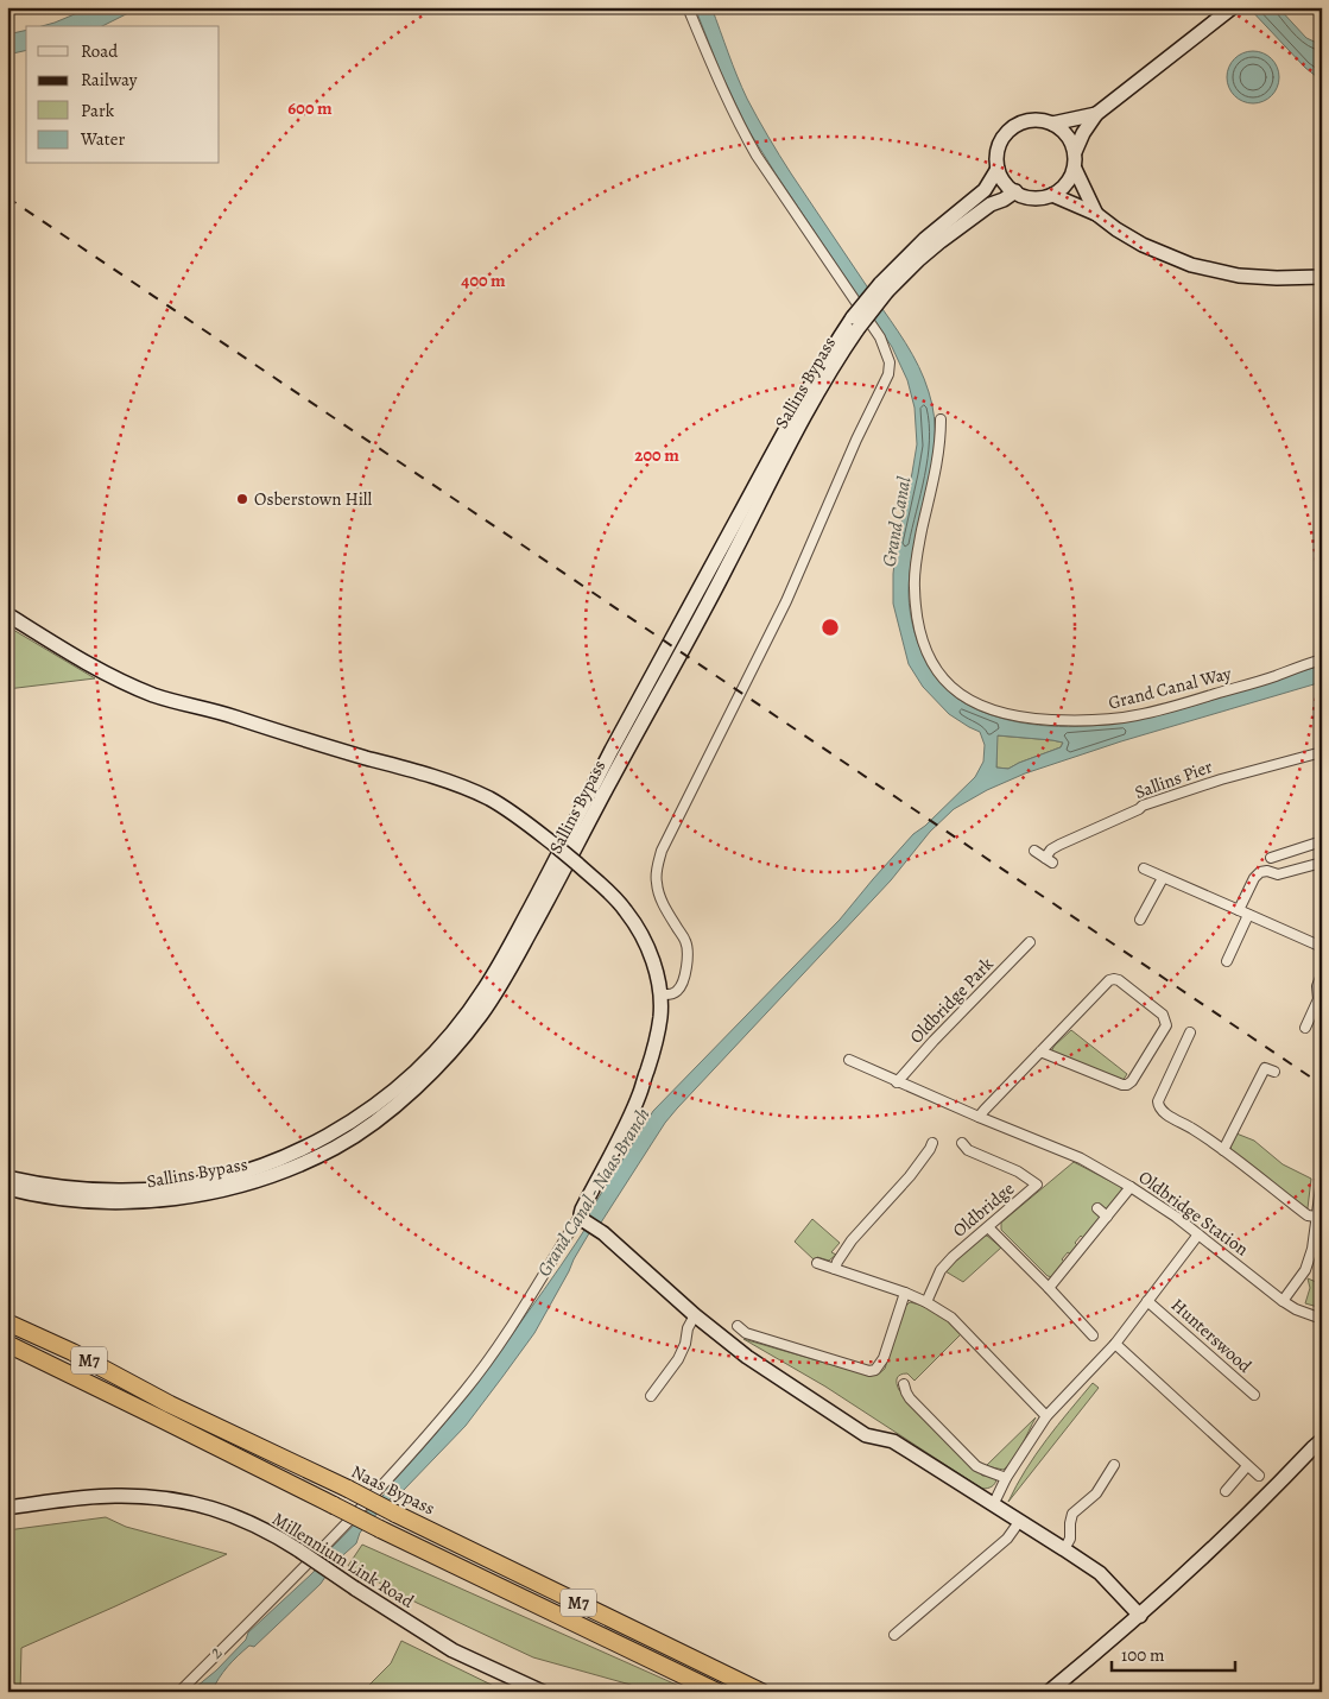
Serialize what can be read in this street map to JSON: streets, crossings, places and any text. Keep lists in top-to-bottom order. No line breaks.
{"streets":{"highway":["M7","Naas Bypass"],"main road":["Sallins Bypass","Millennium Link Road"],"street":["Grand Canal Way","Sallins Pier","Oldbridge Park","Oldbridge","Oldbridge Station","Hunterswood"]},"crossings":[["M7","Naas Bypass"]],"water":["Grand Canal","Grand Canal - Naas Branch","2"],"places":["Osberstown Hill"],"legend":["Road","Railway","Park","Water"],"scale_bar":"100 m","rings":["600 m","400 m","200 m"]}
